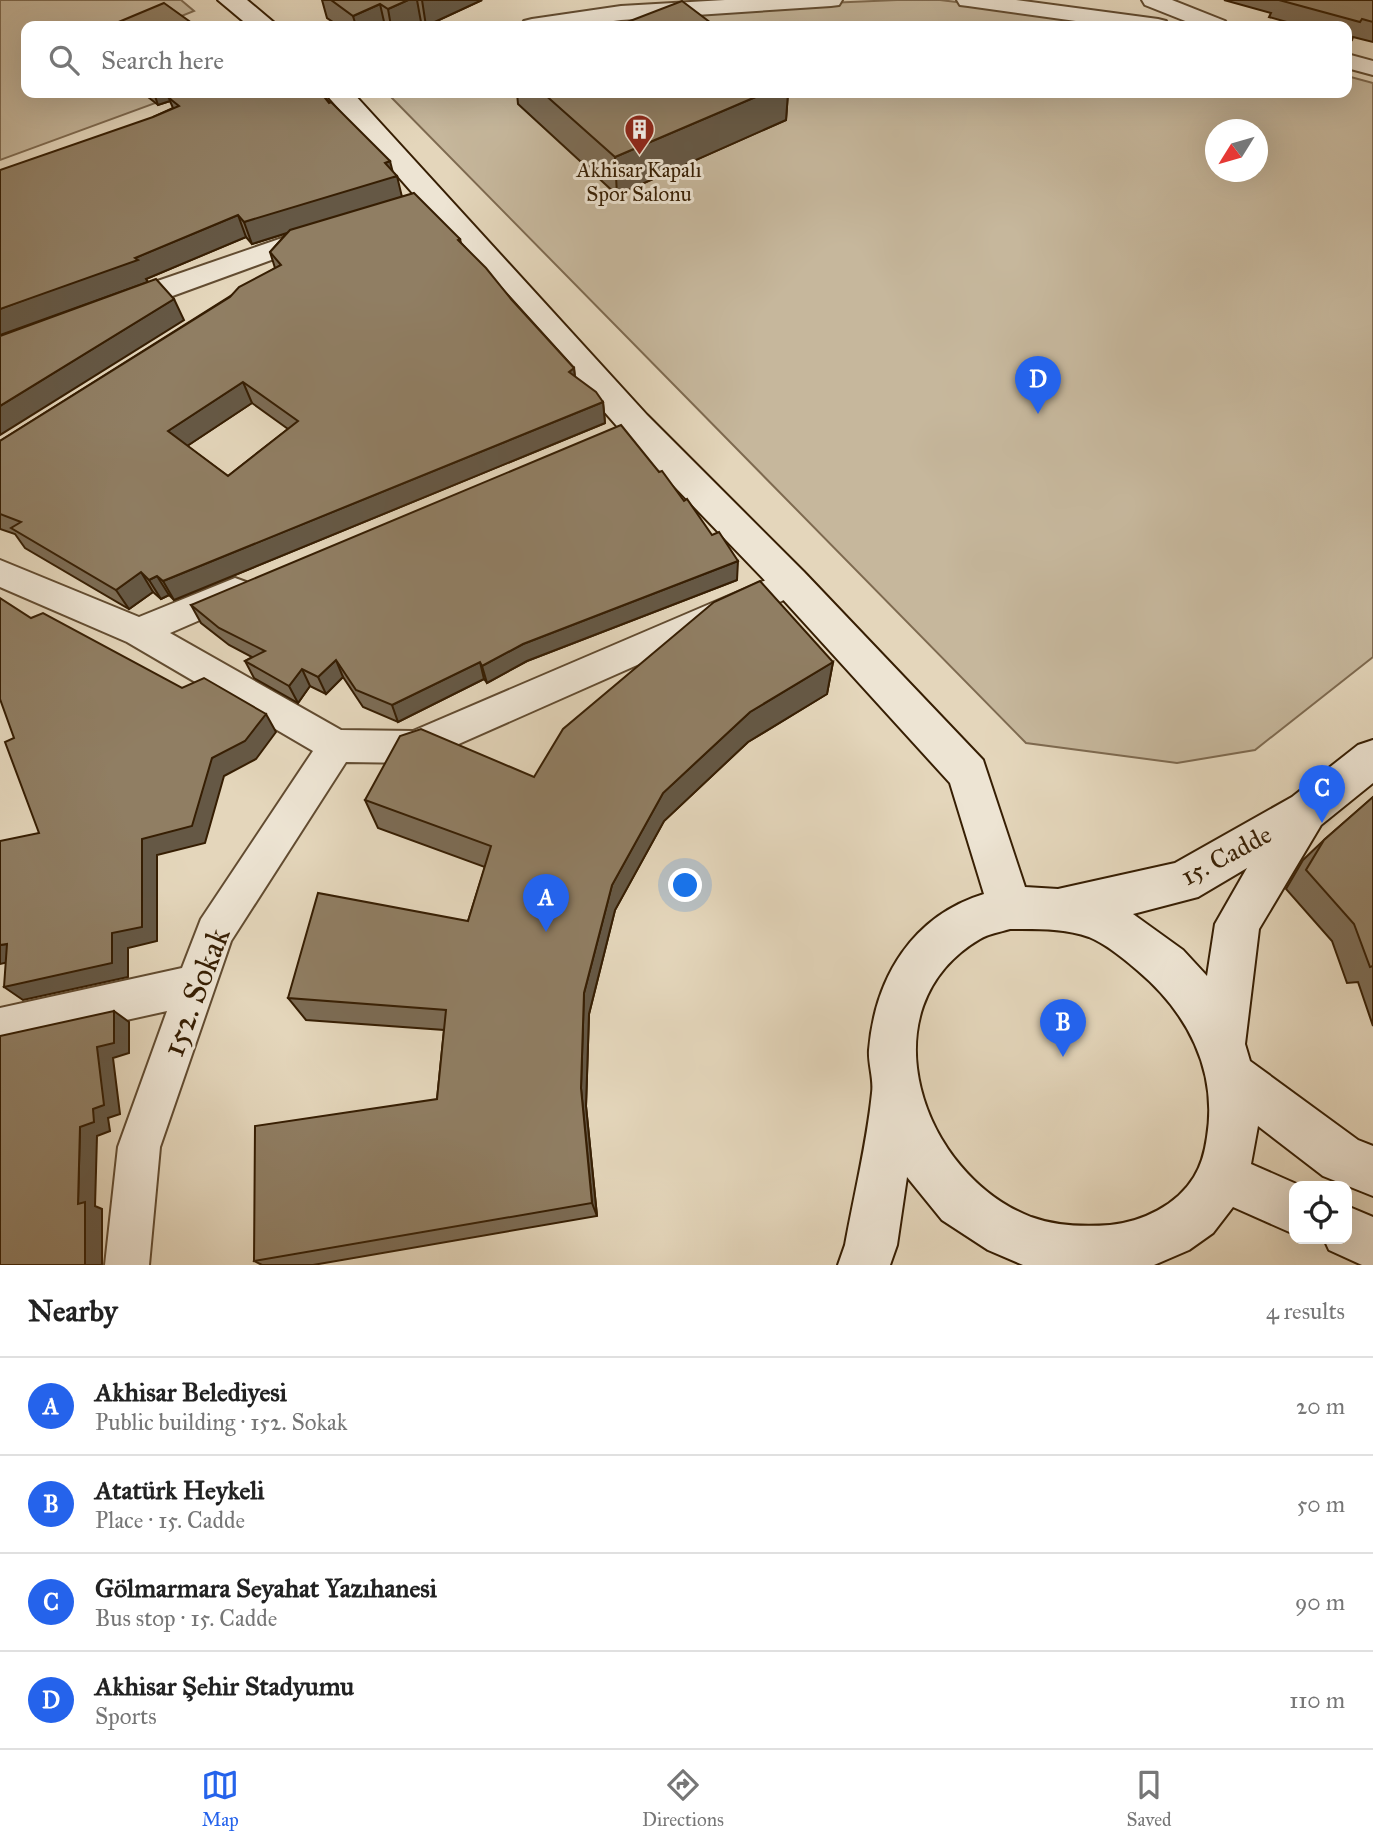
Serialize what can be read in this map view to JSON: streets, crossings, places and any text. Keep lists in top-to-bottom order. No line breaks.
{"streets":{"main road":["15. Cadde"],"street":["152. Sokak"]},"places":{"building":["Akhisar Kapalı Spor Salonu"]},"north":"bottom left","page":{"search":"Search here","pins":["D","C","A","B"],"heading":["Nearby","4 results"],"list":[{"mark":"A","name":"Akhisar Belediyesi","note":"Public building · 152. Sokak","value":"20 m"},{"mark":"B","name":"Atatürk Heykeli","note":"Place · 15. Cadde","value":"50 m"},{"mark":"C","name":"Gölmarmara Seyahat Yazıhanesi","note":"Bus stop · 15. Cadde","value":"90 m"},{"mark":"D","name":"Akhisar Şehir Stadyumu","note":"Sports","value":"110 m"}],"nav":["Map","Directions","Saved"]}}
